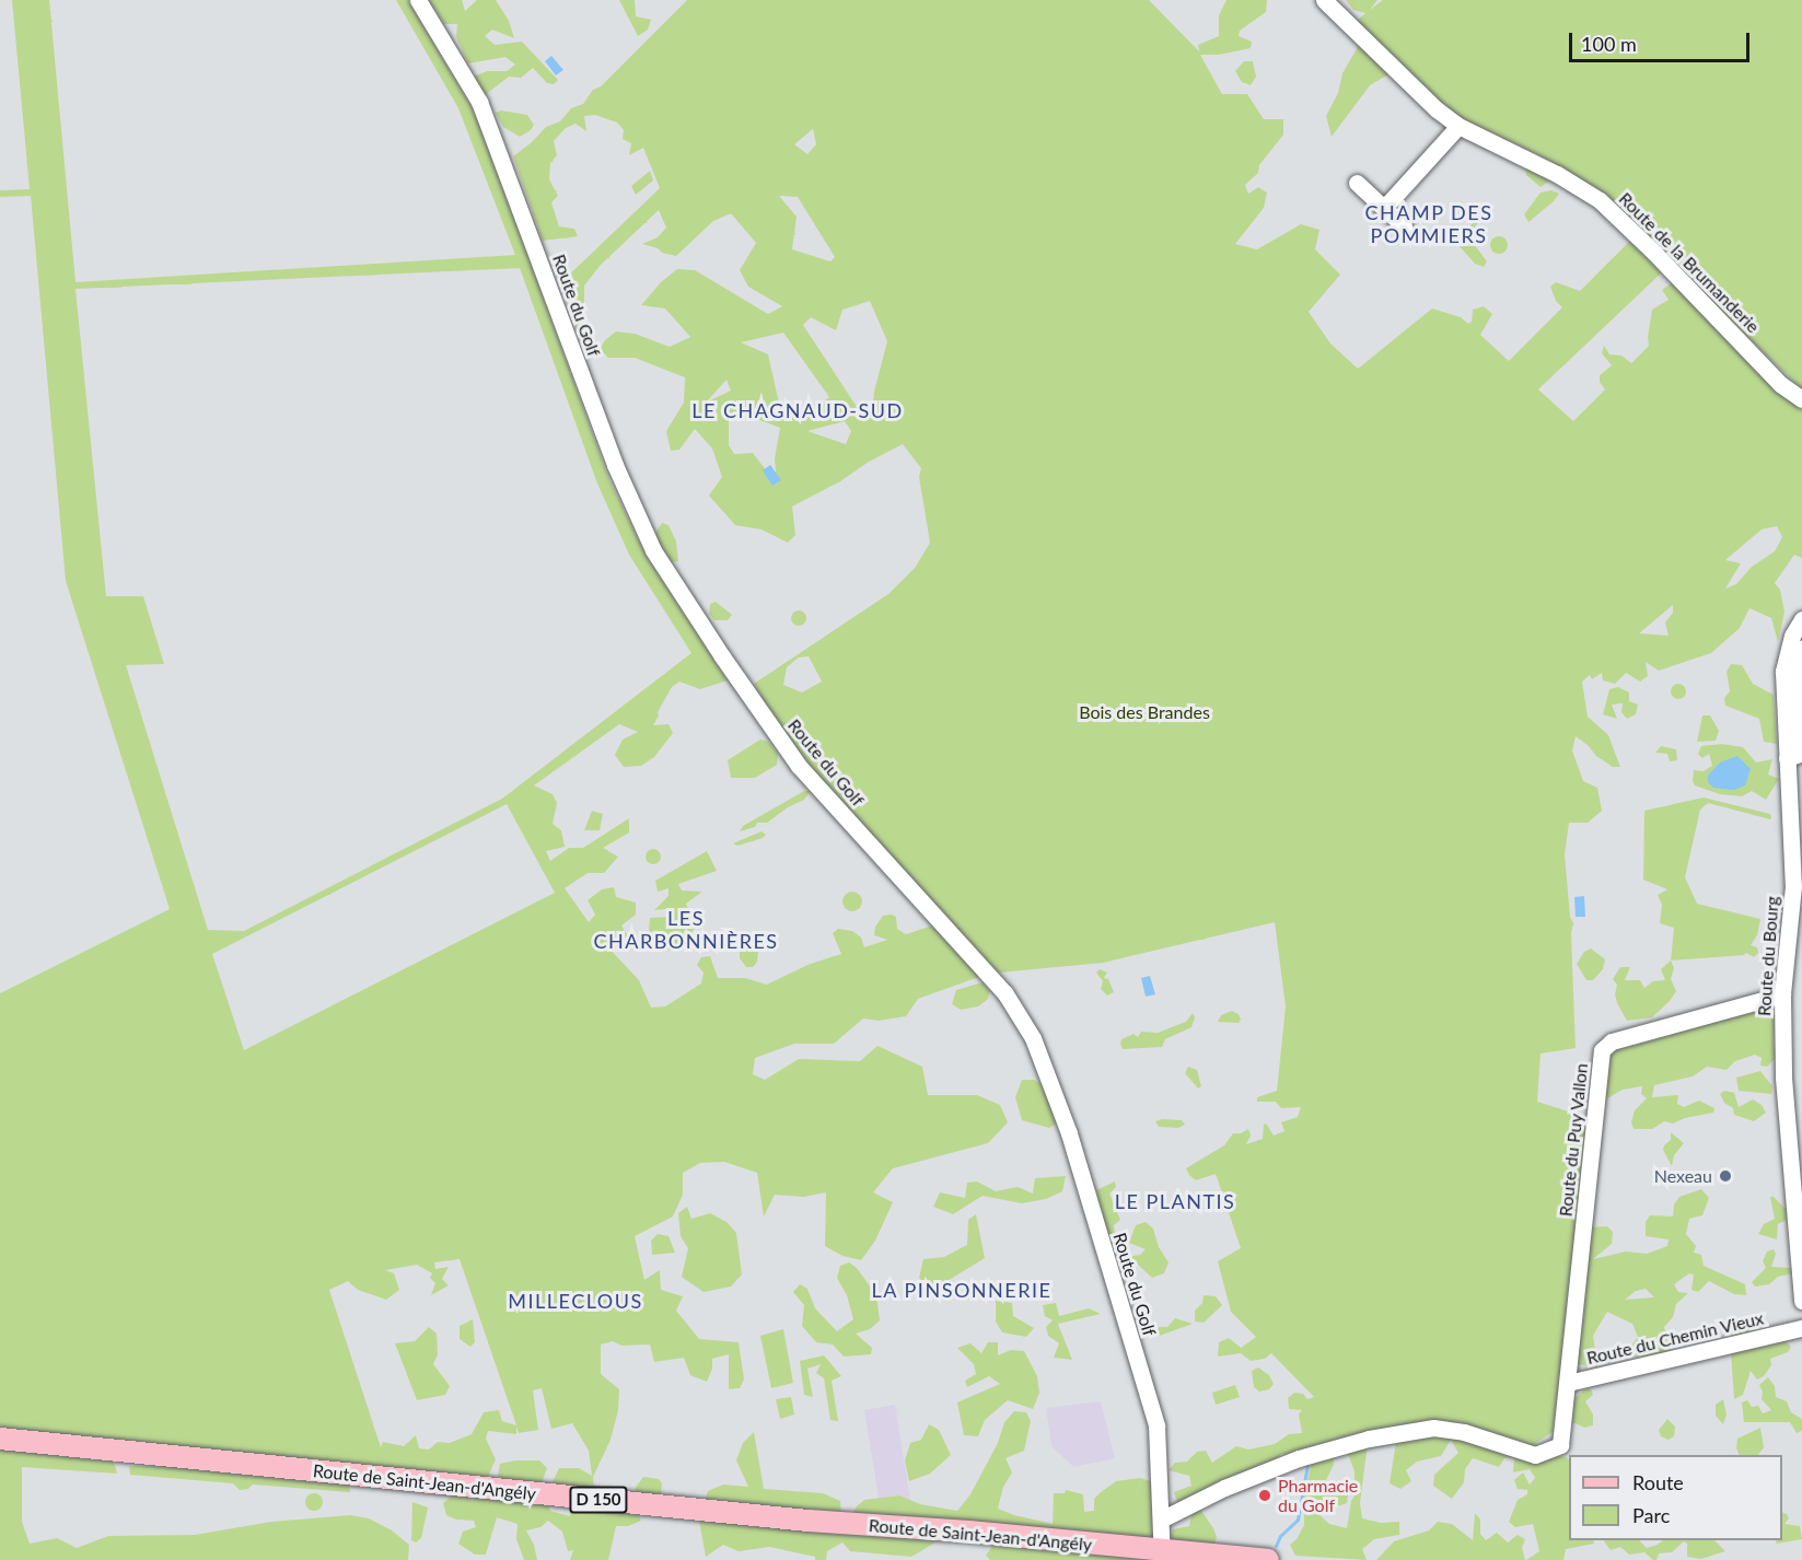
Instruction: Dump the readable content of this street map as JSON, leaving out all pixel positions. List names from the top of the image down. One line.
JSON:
{"streets":{"main road":["Route de Saint-Jean-d'Angély","D 150"],"street":["Route de la Brumanderie","Route du Golf","Route du Bourg","Route du Puy Vallon","Route du Chemin Vieux"]},"crossings":[["Route du Golf","Route du Chemin Vieux"],["Route du Golf","Route de Saint-Jean-d'Angély"],["Route du Bourg","Route du Puy Vallon"],["Route du Puy Vallon","Route du Chemin Vieux"]],"districts":["CHAMP DES POMMIERS","LE CHAGNAUD-SUD","LES CHARBONNIÈRES","LE PLANTIS","LA PINSONNERIE","MILLECLOUS"],"parks":["Bois des Brandes"],"places":["Nexeau","Pharmacie du Golf"],"legend":["Route","Parc"],"scale_bar":"100 m"}
